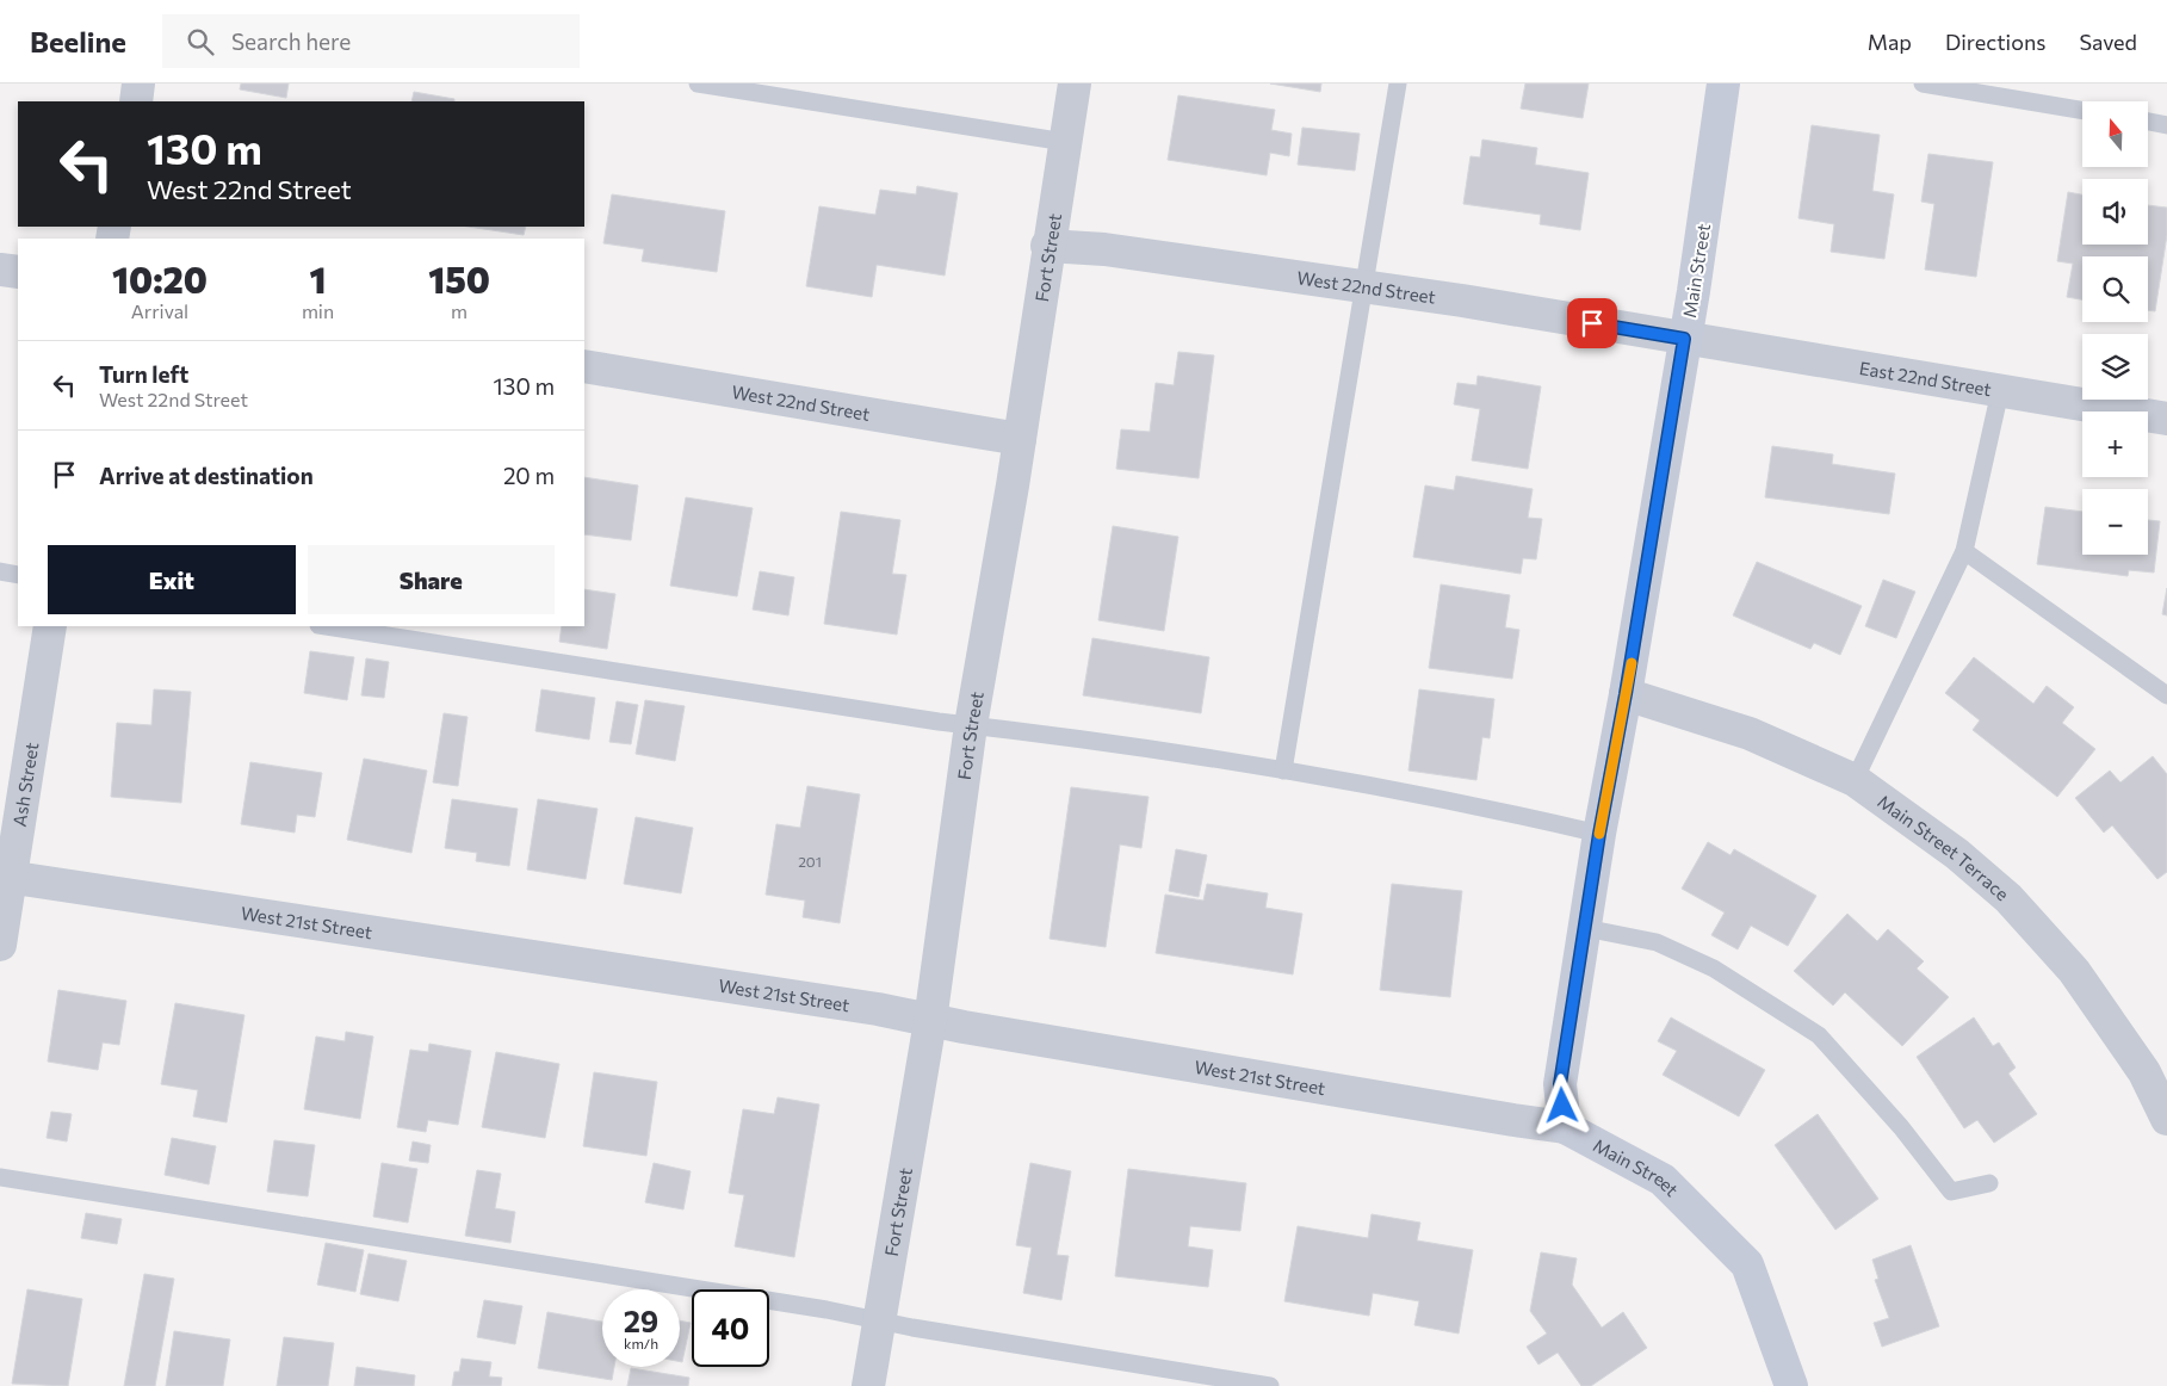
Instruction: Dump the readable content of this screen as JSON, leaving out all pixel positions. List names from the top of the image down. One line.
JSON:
{"streets":{"street":["Fort Street","Main Street","West 22nd Street","East 22nd Street","Ash Street","Main Street Terrace","West 21st Street"]},"crossings":[["Fort Street","West 22nd Street"],["Fort Street","West 21st Street"],["Main Street","West 22nd Street"],["Main Street","East 22nd Street"],["Main Street","Main Street Terrace"],["Main Street","West 21st Street"],["West 22nd Street","East 22nd Street"],["Ash Street","West 21st Street"]],"house_numbers":["201"],"north":"top","page":{"header":"Beeline","search":"Search here","nav":["Map","Directions","Saved"],"map_buttons":["+","−"],"turn":["130 m","West 22nd Street"],"eta":["10:20","Arrival","1","min","150","m"],"list":[{"name":"Turn left","note":"West 22nd Street","value":"130 m"},{"name":"Arrive at destination","value":"20 m"}],"buttons":["Exit","Share"],"speed":"29 km/h","limit":"40"}}
